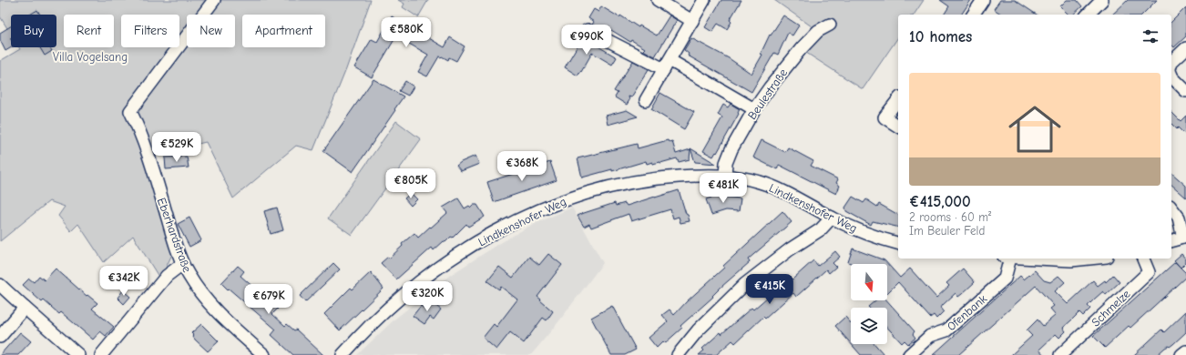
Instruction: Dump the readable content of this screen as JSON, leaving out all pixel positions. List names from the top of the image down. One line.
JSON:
{"streets":{"street":["Beulestraße","Lindkenshofer Weg","Eberhardstraße","Schmelze","Ofenbank"]},"crossings":[["Beulestraße","Lindkenshofer Weg"]],"parks":["Villa Vogelsang"],"north":"bottom","page":{"chip":["Buy","Rent","Filters","New","Apartment"],"heading":"10 homes","price":["€580K","€990K","€529K","€368K","€805K","€481K","€342K","€415K","€320K","€679K"],"list":[{"name":"€415,000","note":"2 rooms · 60 m² · Im Beuler Feld"}]}}
